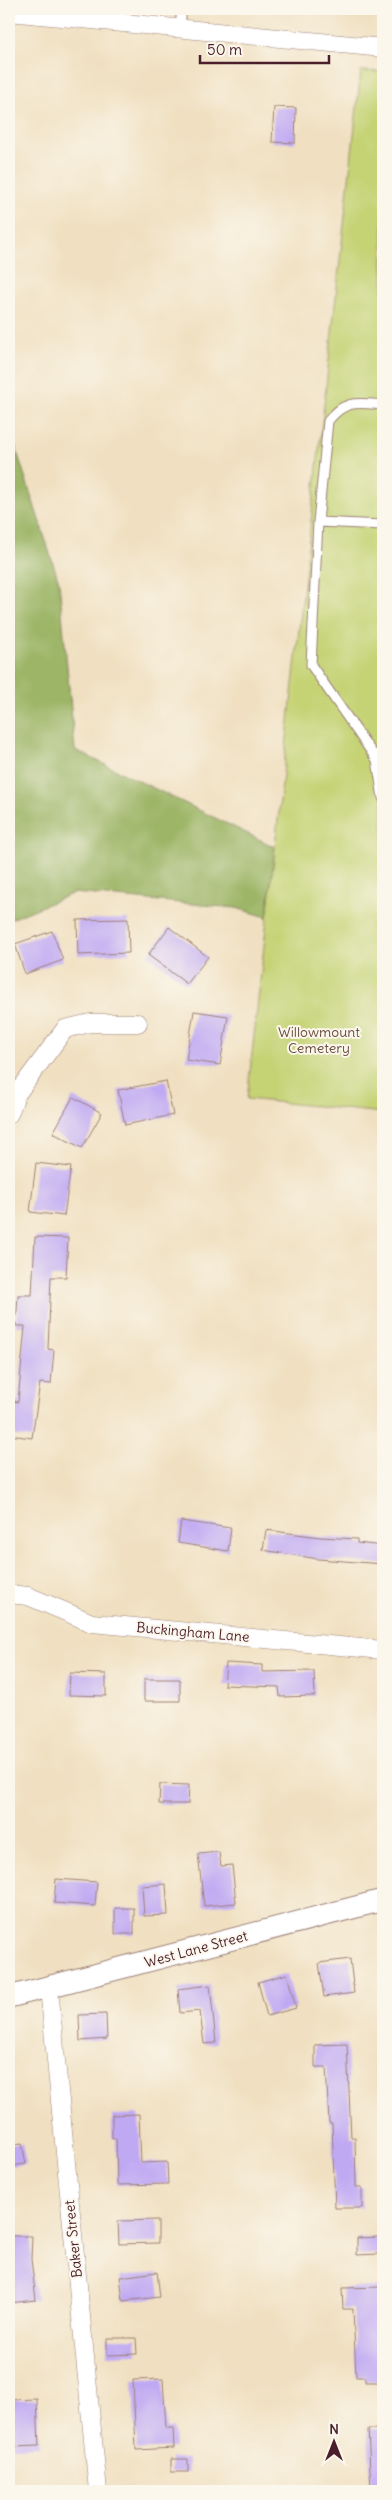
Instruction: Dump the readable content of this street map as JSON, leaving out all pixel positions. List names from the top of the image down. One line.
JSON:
{"streets":{"street":["Buckingham Lane","West Lane Street","Baker Street"]},"crossings":[["West Lane Street","Baker Street"]],"parks":["Willowmount Cemetery"],"scale_bar":"50 m","north":"top"}
